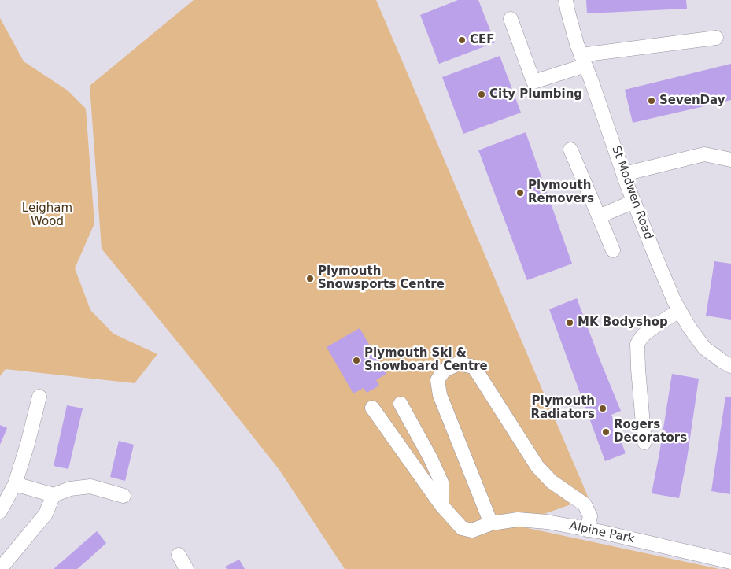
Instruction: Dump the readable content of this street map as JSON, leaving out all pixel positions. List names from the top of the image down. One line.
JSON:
{"streets":{"street":["St Modwen Road","Alpine Park"]},"parks":["Leigham Wood"],"places":["CEF","City Plumbing","SevenDay","Plymouth Removers","Plymouth Snowsports Centre","MK Bodyshop","Plymouth Ski & Snowboard Centre","Plymouth Radiators","Rogers Decorators"]}
